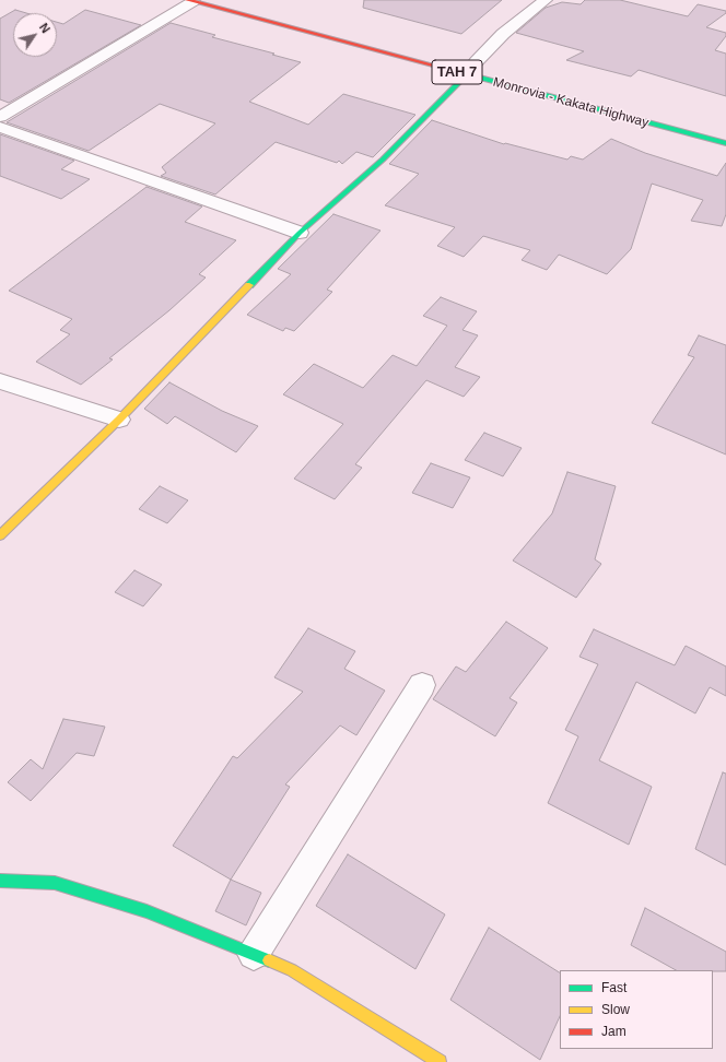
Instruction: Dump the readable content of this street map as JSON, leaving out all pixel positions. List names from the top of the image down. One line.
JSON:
{"streets":{"main road":["TAH 7","Monrovia - Kakata Highway"]},"legend":["Fast","Slow","Jam"],"north":"top right"}
